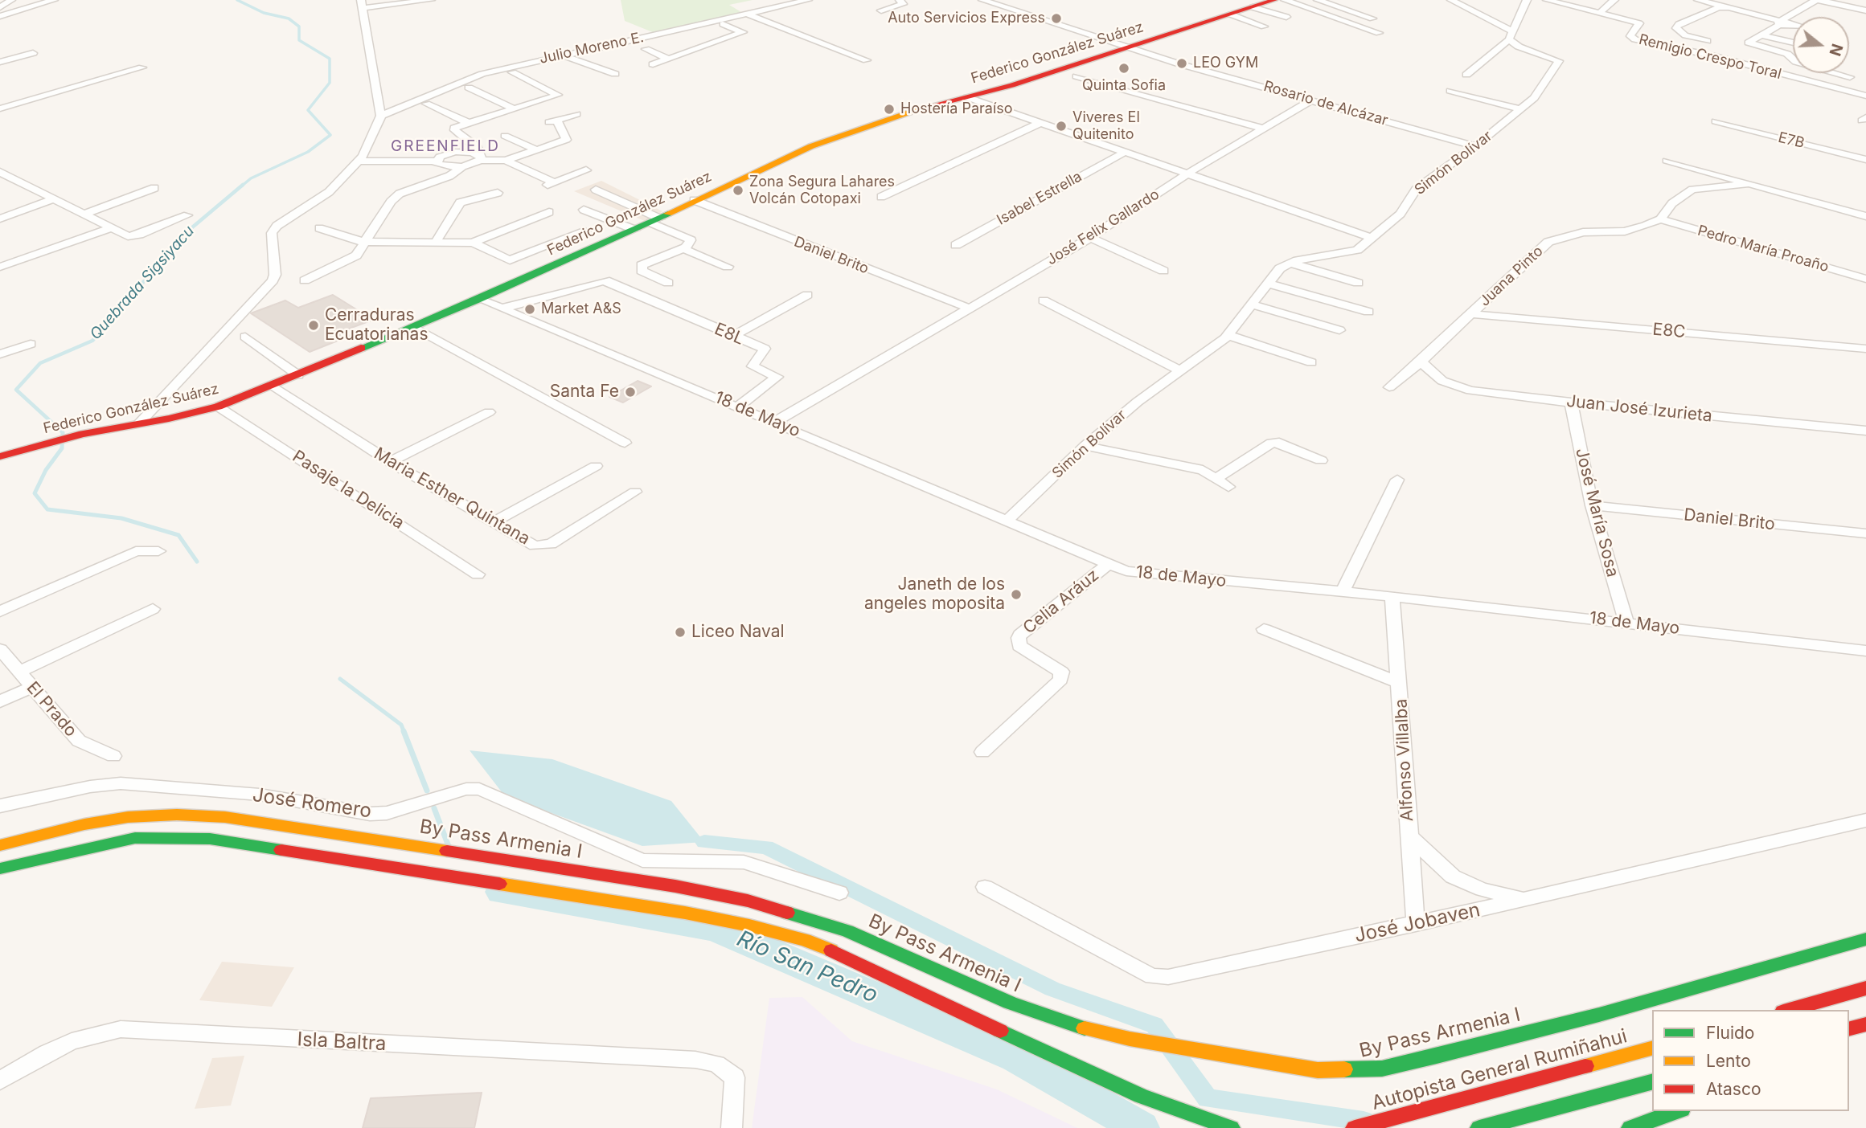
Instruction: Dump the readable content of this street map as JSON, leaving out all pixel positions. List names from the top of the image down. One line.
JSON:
{"streets":{"main road":["Federico González Suárez","By Pass Armenia I","Autopista General Rumiñahui"],"street":["Julio Moreno E.","Remigio Crespo Toral","Rosario de Alcázar","E7B","Simón Bolívar","Isabel Estrella","José Felix Gallardo","Pedro María Proaño","Daniel Brito","Juana Pinto","E8C","E8L","Juan José Izurieta","18 de Mayo","Pasaje la Delicia","Maria Esther Quintana","José María Sosa","Celia Aráuz","El Prado","Alfonso Villalba","José Romero","José Jobaven","Isla Baltra"]},"crossings":[["Federico González Suárez","Rosario de Alcázar"],["Federico González Suárez","Daniel Brito"],["Federico González Suárez","18 de Mayo"],["Federico González Suárez","Pasaje la Delicia"],["Federico González Suárez","Maria Esther Quintana"],["Rosario de Alcázar","Simón Bolívar"],["Rosario de Alcázar","José Felix Gallardo"],["Simón Bolívar","18 de Mayo"],["José Felix Gallardo","Daniel Brito"],["José Felix Gallardo","18 de Mayo"],["Pedro María Proaño","Juana Pinto"],["Daniel Brito","José María Sosa"],["Juana Pinto","E8C"],["Juana Pinto","Juan José Izurieta"],["E8L","18 de Mayo"],["Juan José Izurieta","José María Sosa"],["18 de Mayo","José María Sosa"],["18 de Mayo","Celia Aráuz"],["18 de Mayo","Alfonso Villalba"],["Alfonso Villalba","José Jobaven"]],"districts":["GREENFIELD"],"water":["Quebrada Sigsiyacu","Río San Pedro"],"places":["Auto Servicios Express","LEO GYM","Quinta Sofia","Hostería Paraíso","Viveres El Quitenito","Zona Segura Lahares Volcán Cotopaxi","Market A&S","Cerraduras Ecuatorianas","Santa Fe","Janeth de los angeles moposita","Liceo Naval"],"legend":["Fluido","Lento","Atasco"],"north":"right"}
